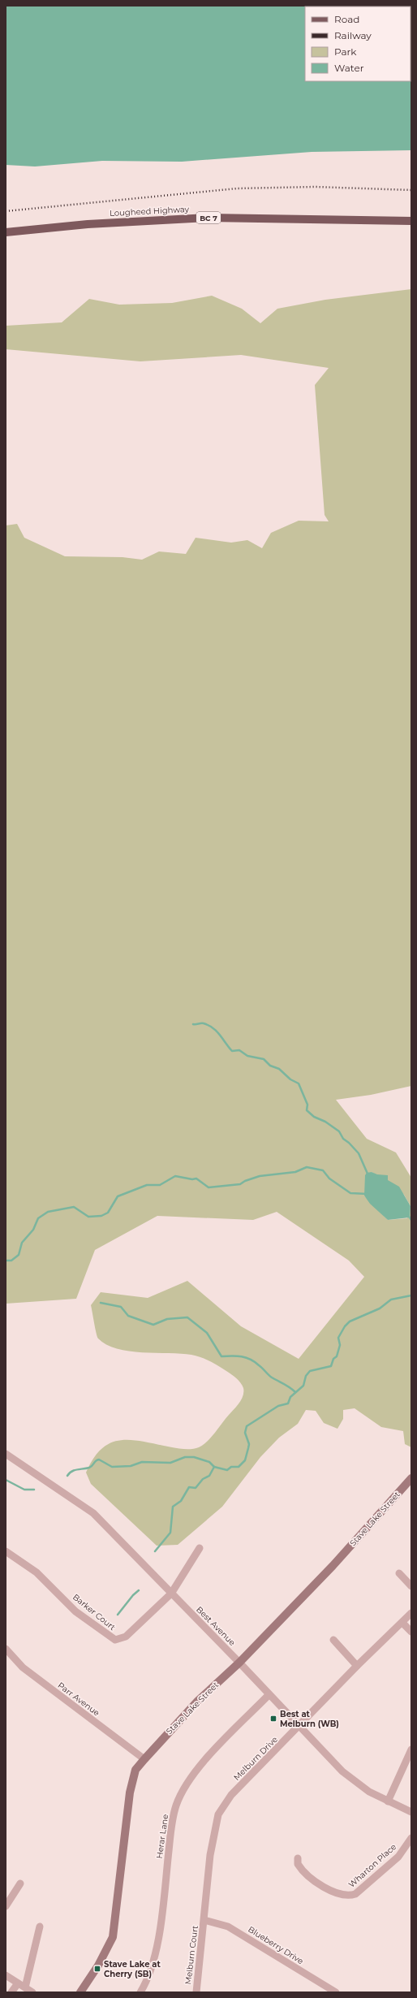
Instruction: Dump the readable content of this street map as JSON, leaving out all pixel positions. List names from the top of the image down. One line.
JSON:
{"streets":{"main road":["Lougheed Highway","BC 7","Stave Lake Street"],"street":["Barker Court","Best Avenue","Parr Avenue","Melburn Drive","Herar Lane","Wharton Place","Blueberry Drive","Melburn Court"]},"crossings":[["Stave Lake Street","Best Avenue"],["Stave Lake Street","Parr Avenue"],["Barker Court","Best Avenue"],["Best Avenue","Melburn Drive"],["Best Avenue","Herar Lane"],["Melburn Drive","Blueberry Drive"],["Melburn Drive","Melburn Court"],["Blueberry Drive","Melburn Court"]],"places":{"transit":["Best at Melburn (WB)","Stave Lake at Cherry (SB)"]},"legend":["Road","Railway","Park","Water"]}
